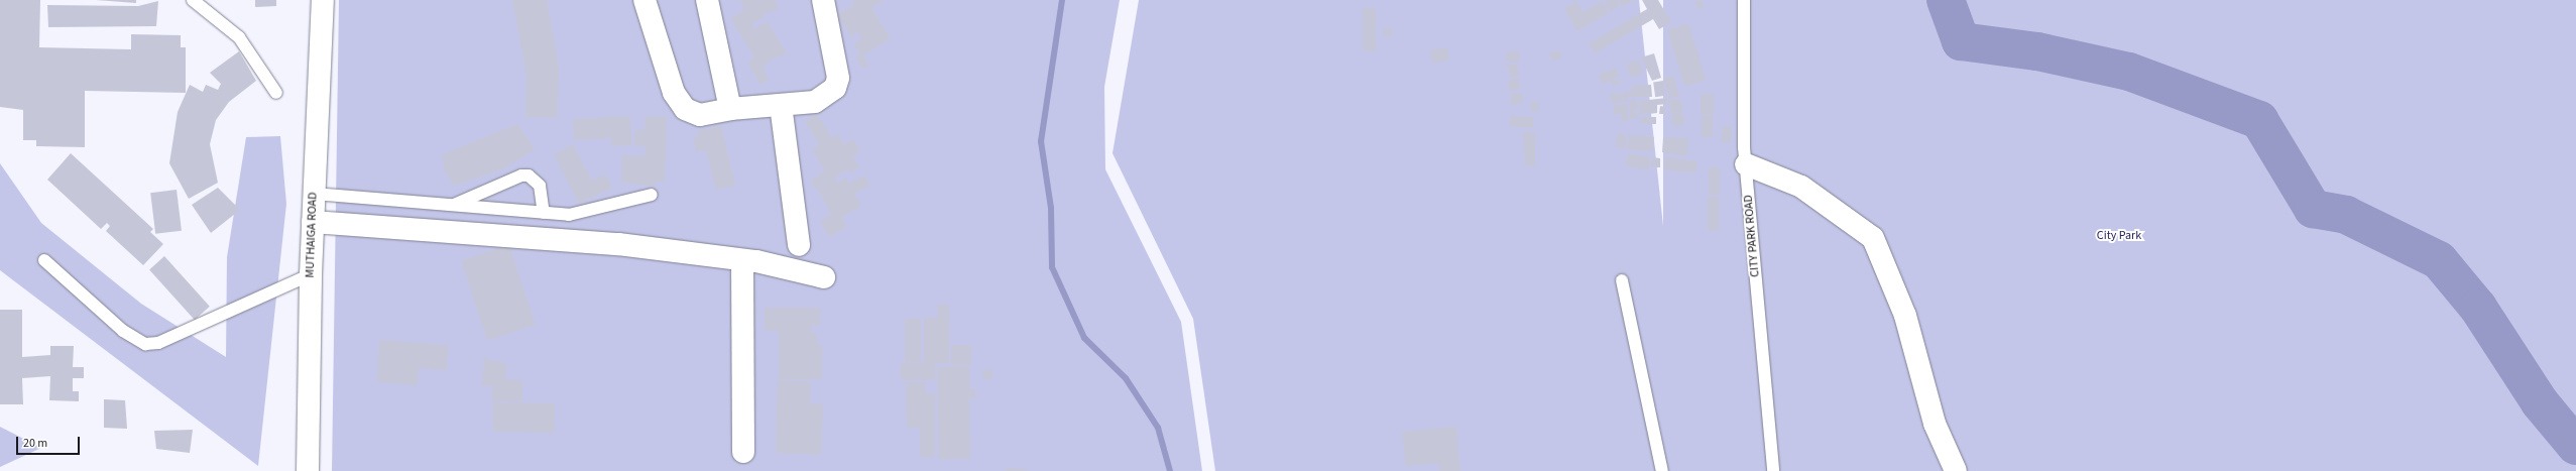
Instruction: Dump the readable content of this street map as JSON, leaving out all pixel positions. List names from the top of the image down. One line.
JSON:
{"streets":{"street":["MUTHAIGA ROAD"],"lane":["CITY PARK ROAD"]},"parks":["City Park"],"scale_bar":"20 m"}
